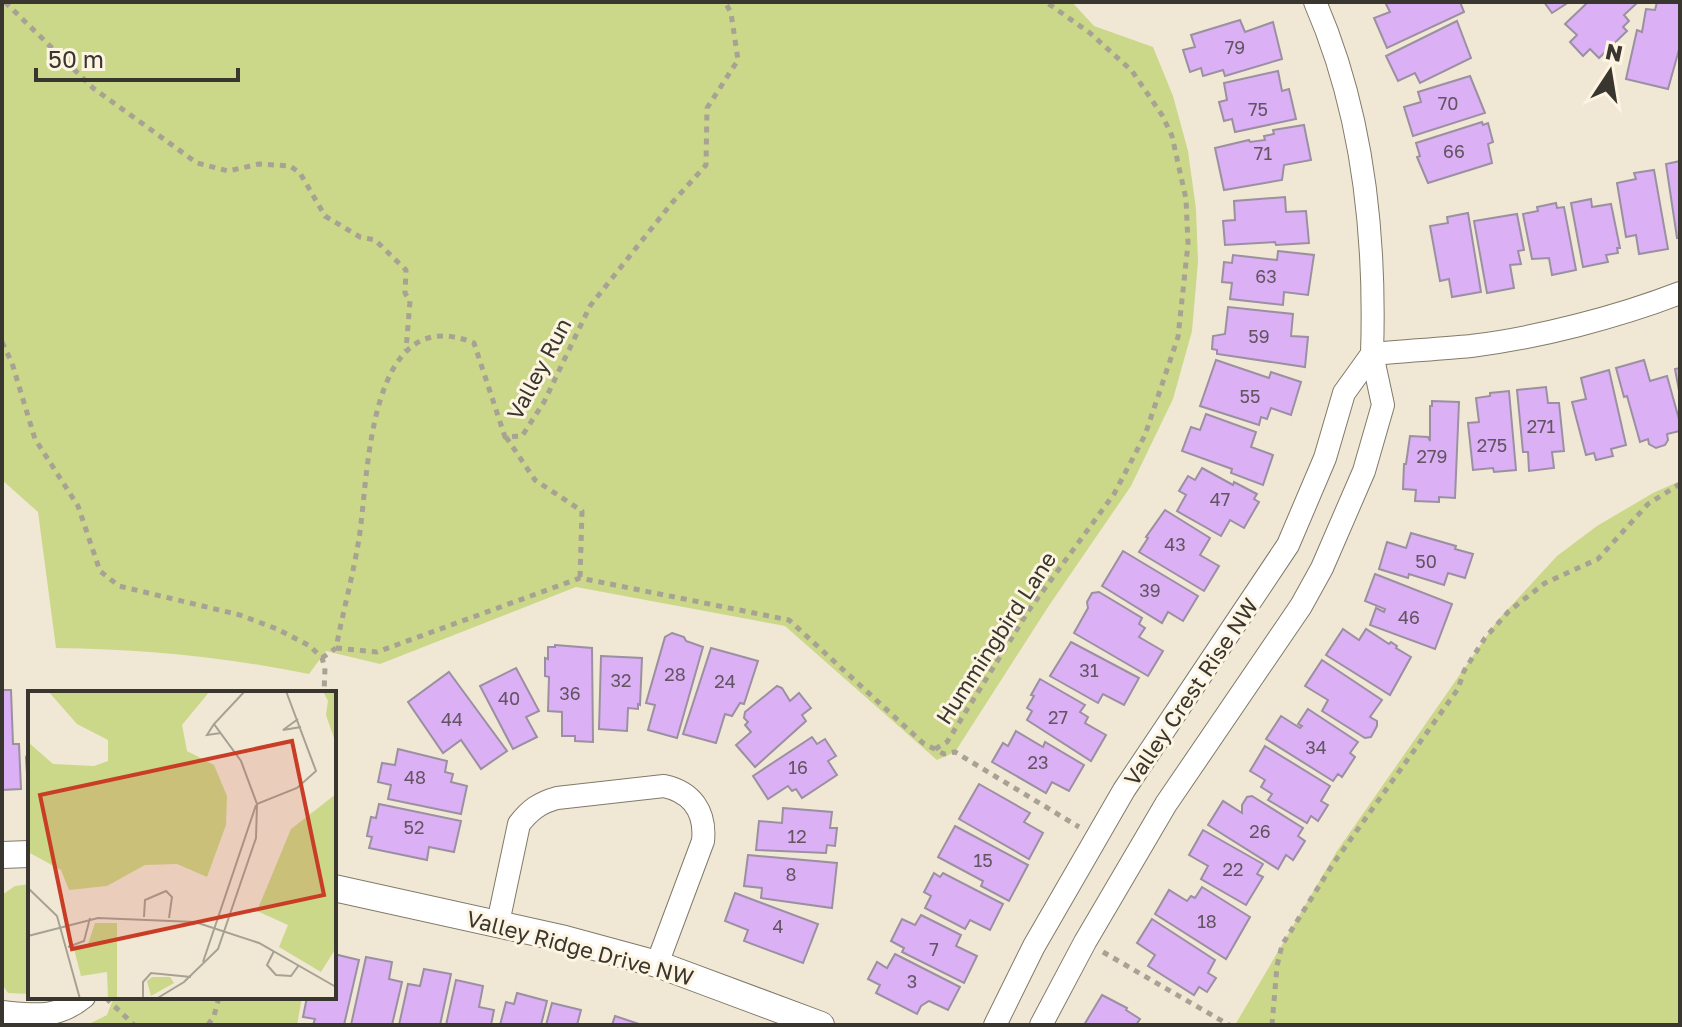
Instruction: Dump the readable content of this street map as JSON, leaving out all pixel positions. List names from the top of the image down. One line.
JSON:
{"streets":{"street":["Valley Crest Rise NW","Valley Ridge Drive NW"],"path":["Valley Run","Hummingbird Lane"]},"house_numbers":["79","70","75","66","71","63","59","55","271","275","279","47","43","50","39","46","31","28","32","24","36","40","27","44","34","23","16","48","52","26","12","15","22","8","18","4","7","3"],"scale_bar":"50 m","north":"top"}
